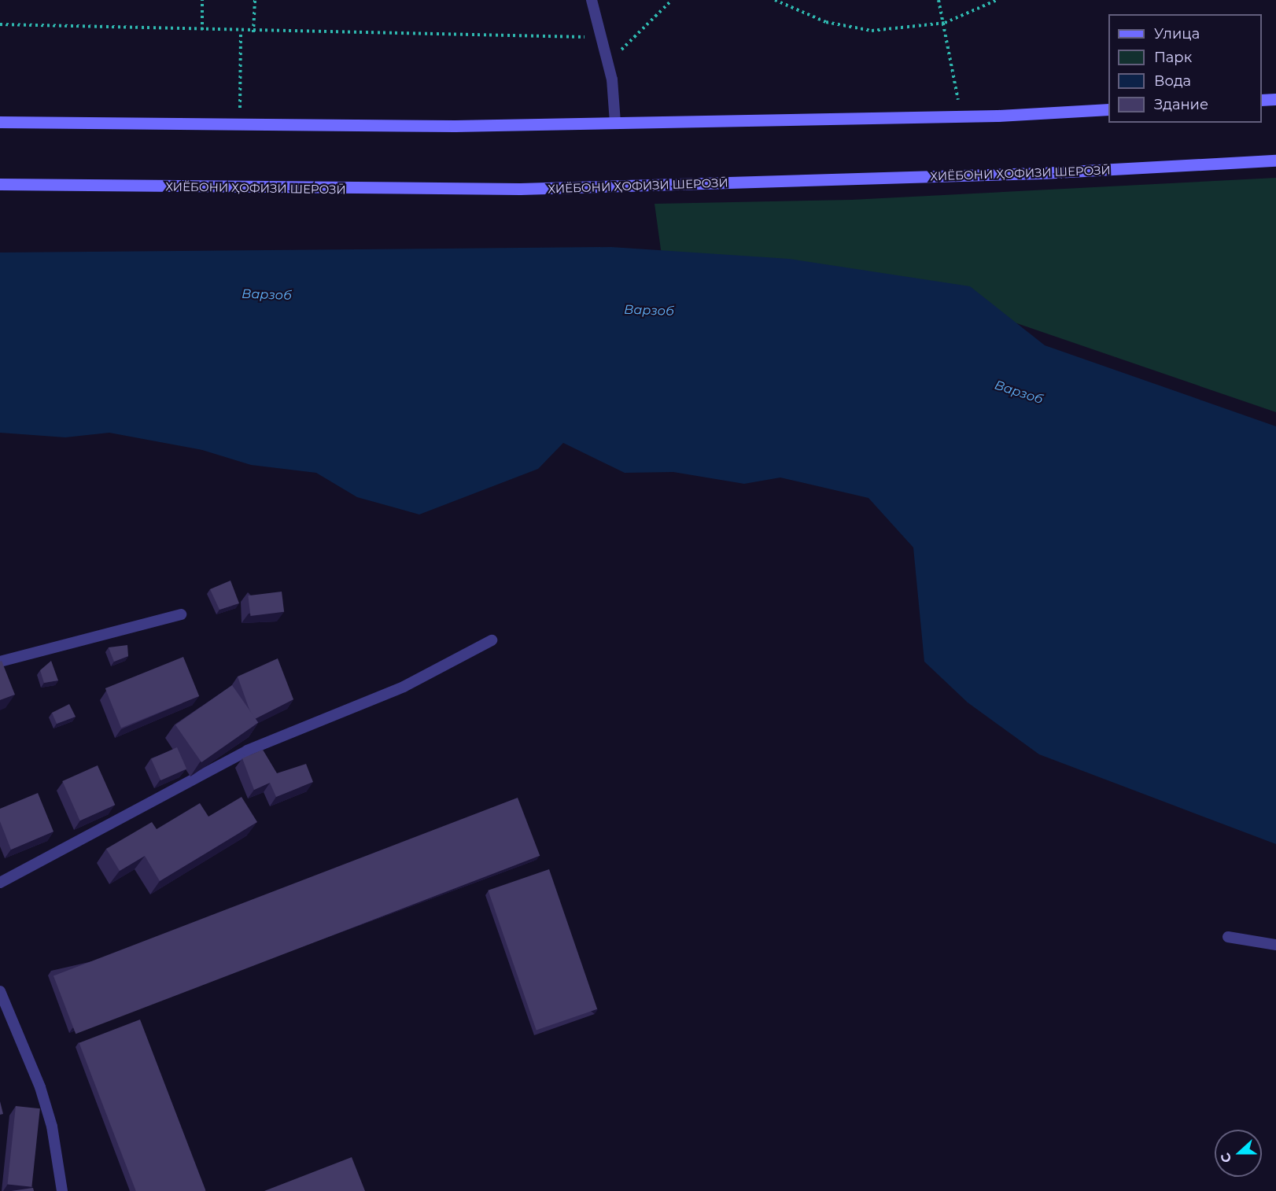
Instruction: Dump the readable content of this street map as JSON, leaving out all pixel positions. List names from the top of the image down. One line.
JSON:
{"streets":{"main road":["ХИЁБОНИ ҲОФИЗИ ШЕРОЗӢ"]},"water":["Варзоб"],"legend":["Улица","Парк","Вода","Здание"],"north":"left"}
